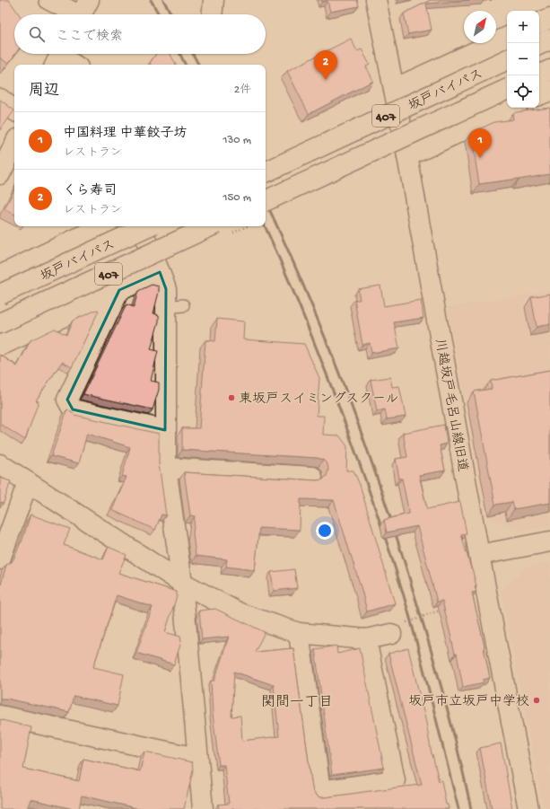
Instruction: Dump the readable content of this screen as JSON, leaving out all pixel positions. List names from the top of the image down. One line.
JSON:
{"streets":{"main road":["坂戸バイパス","407","川越坂戸毛呂山線旧道"]},"districts":["関間一丁目"],"places":["東坂戸スイミングスクール","坂戸市立坂戸中学校"],"north":"top right","page":{"map_buttons":["+","−"],"search":"ここで検索","pins":["2","1"],"heading":["周辺","2件"],"list":[{"mark":"1","name":"中国料理 中華餃子坊","note":"レストラン","value":"130 m"},{"mark":"2","name":"くら寿司","note":"レストラン","value":"150 m"}]}}
